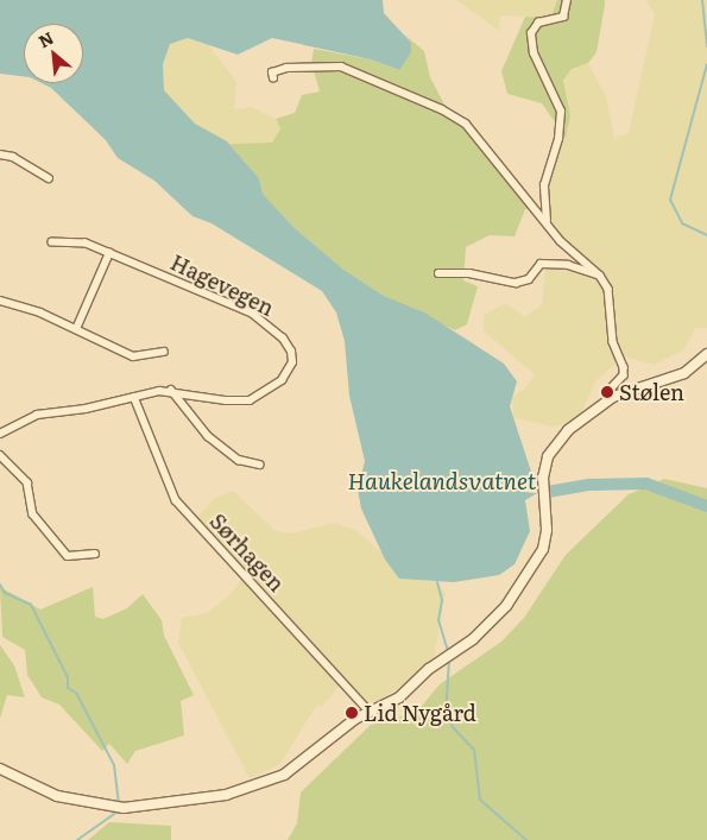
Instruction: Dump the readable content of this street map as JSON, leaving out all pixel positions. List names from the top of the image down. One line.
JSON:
{"streets":{"street":["Hagevegen","Sørhagen"]},"crossings":[["Hagevegen","Sørhagen"]],"water":["Haukelandsvatnet"],"places":["Stølen","Lid Nygård"],"north":"top left"}
